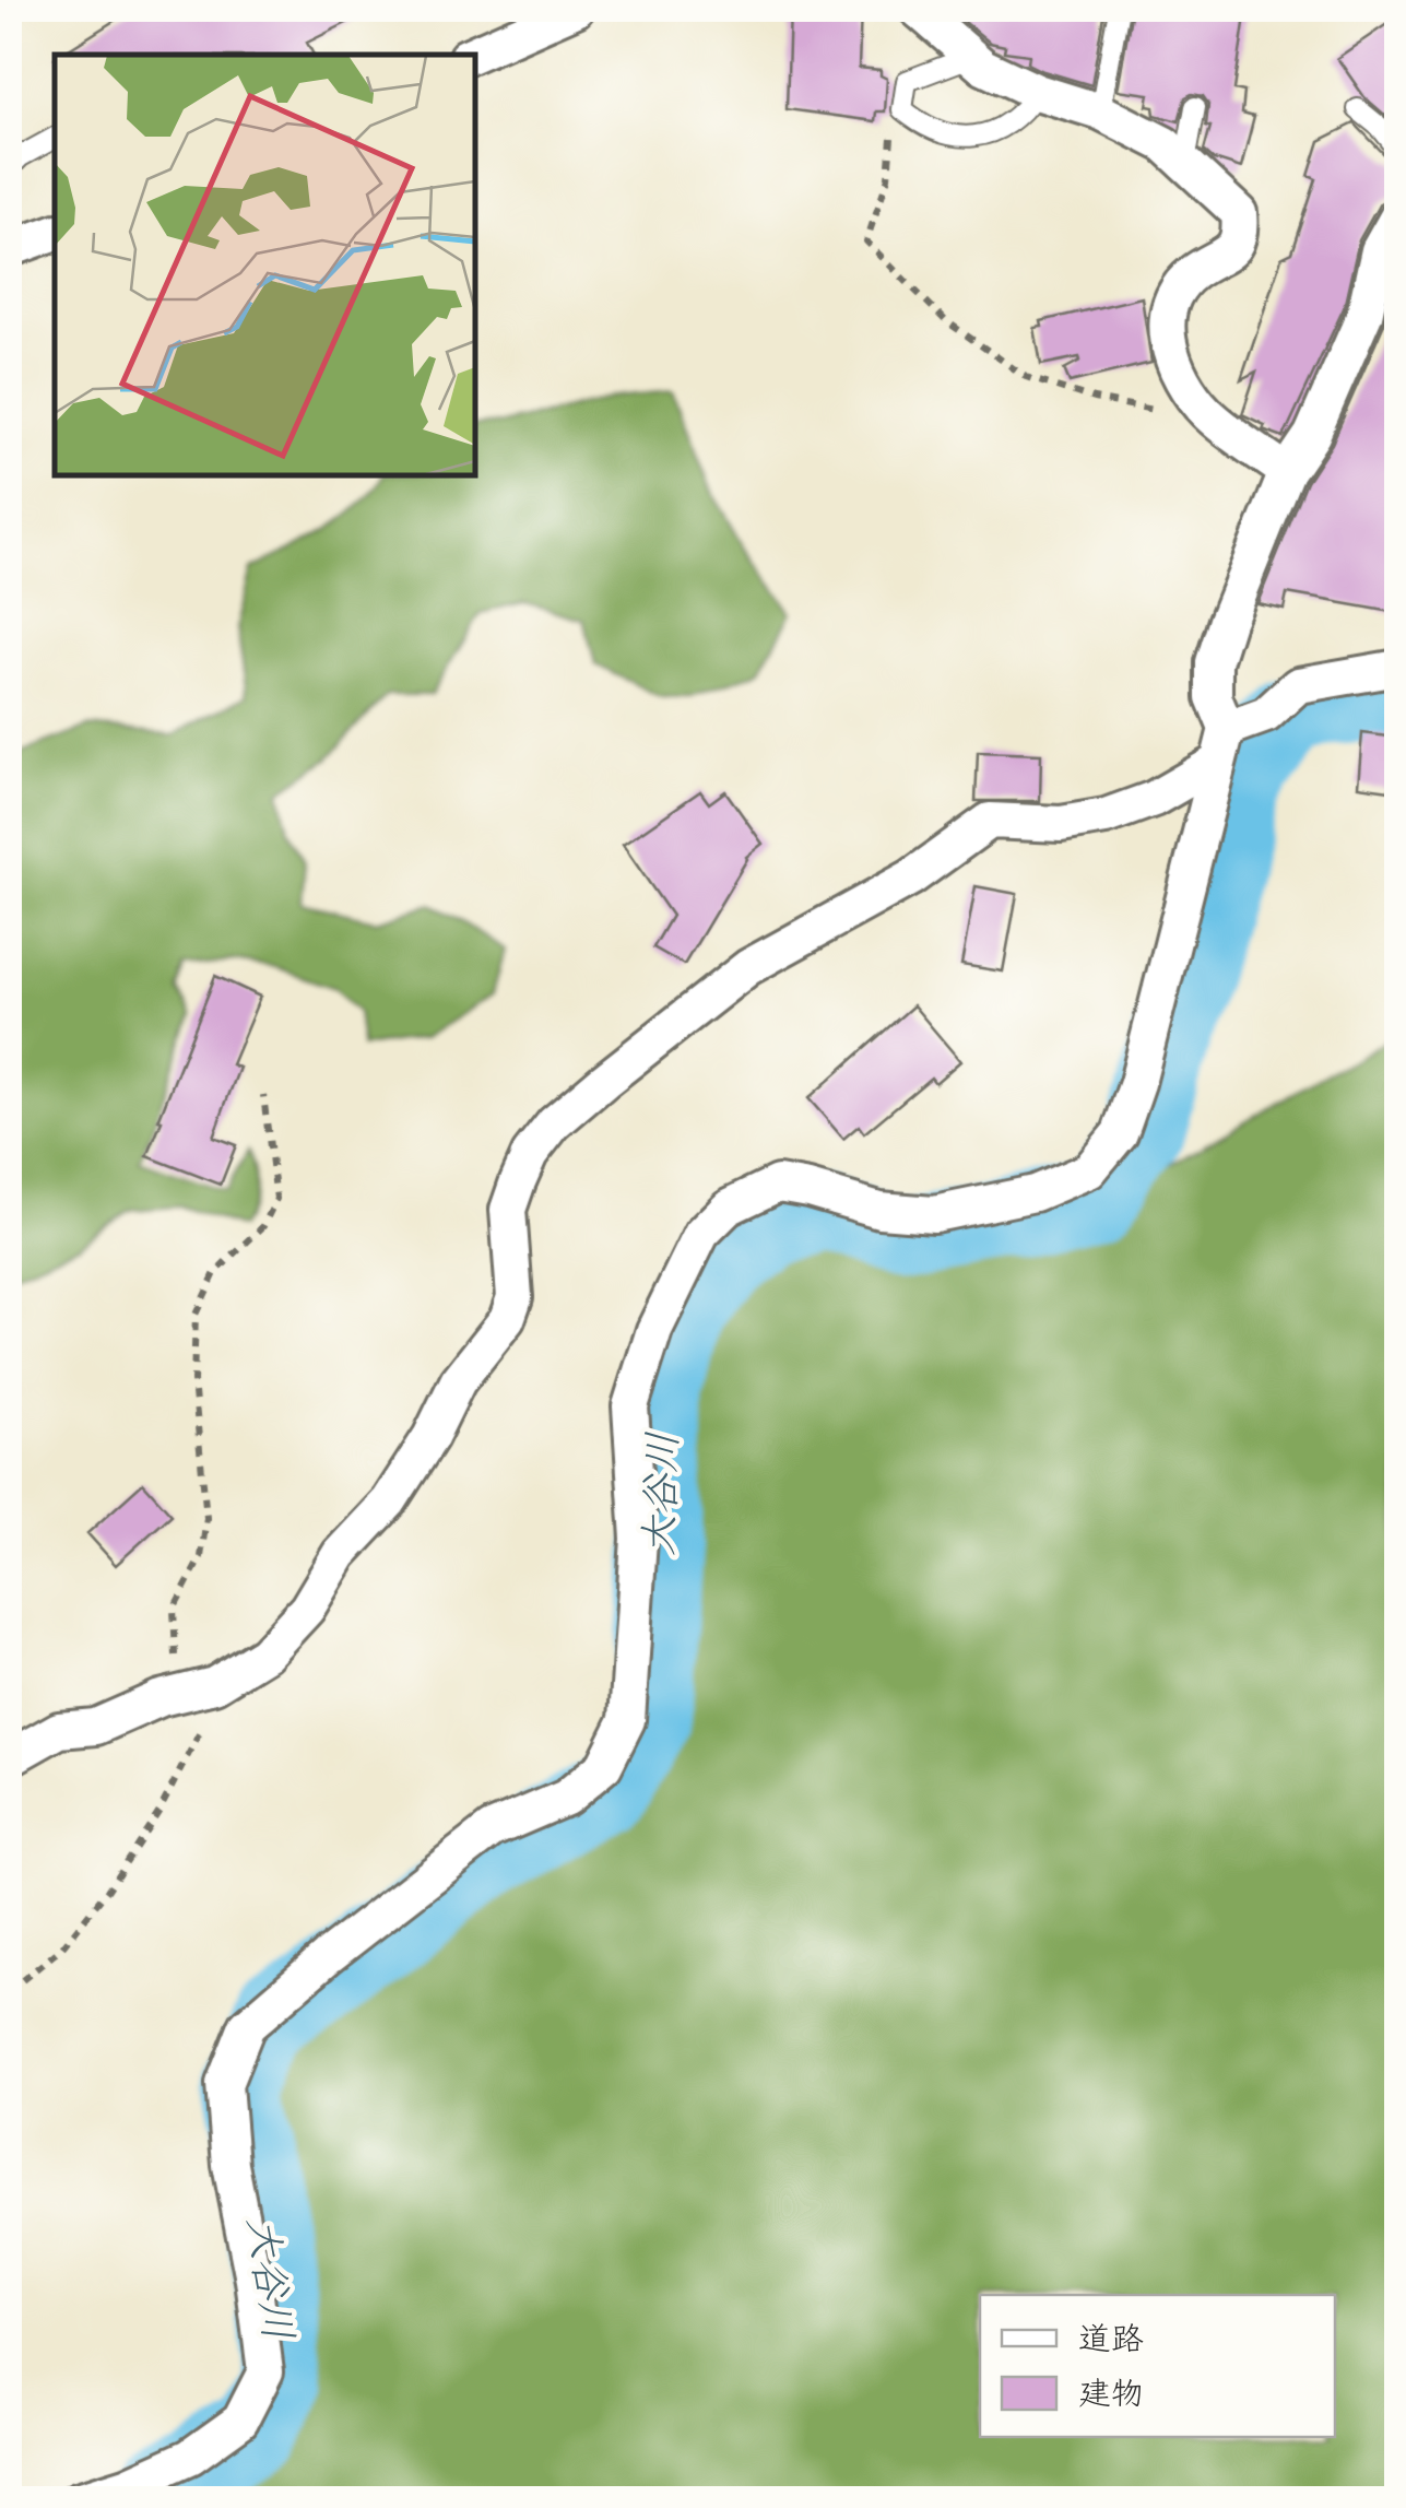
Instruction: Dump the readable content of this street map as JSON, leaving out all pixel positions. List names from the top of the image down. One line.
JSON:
{"water":["大谷川"],"legend":["道路","建物"]}
